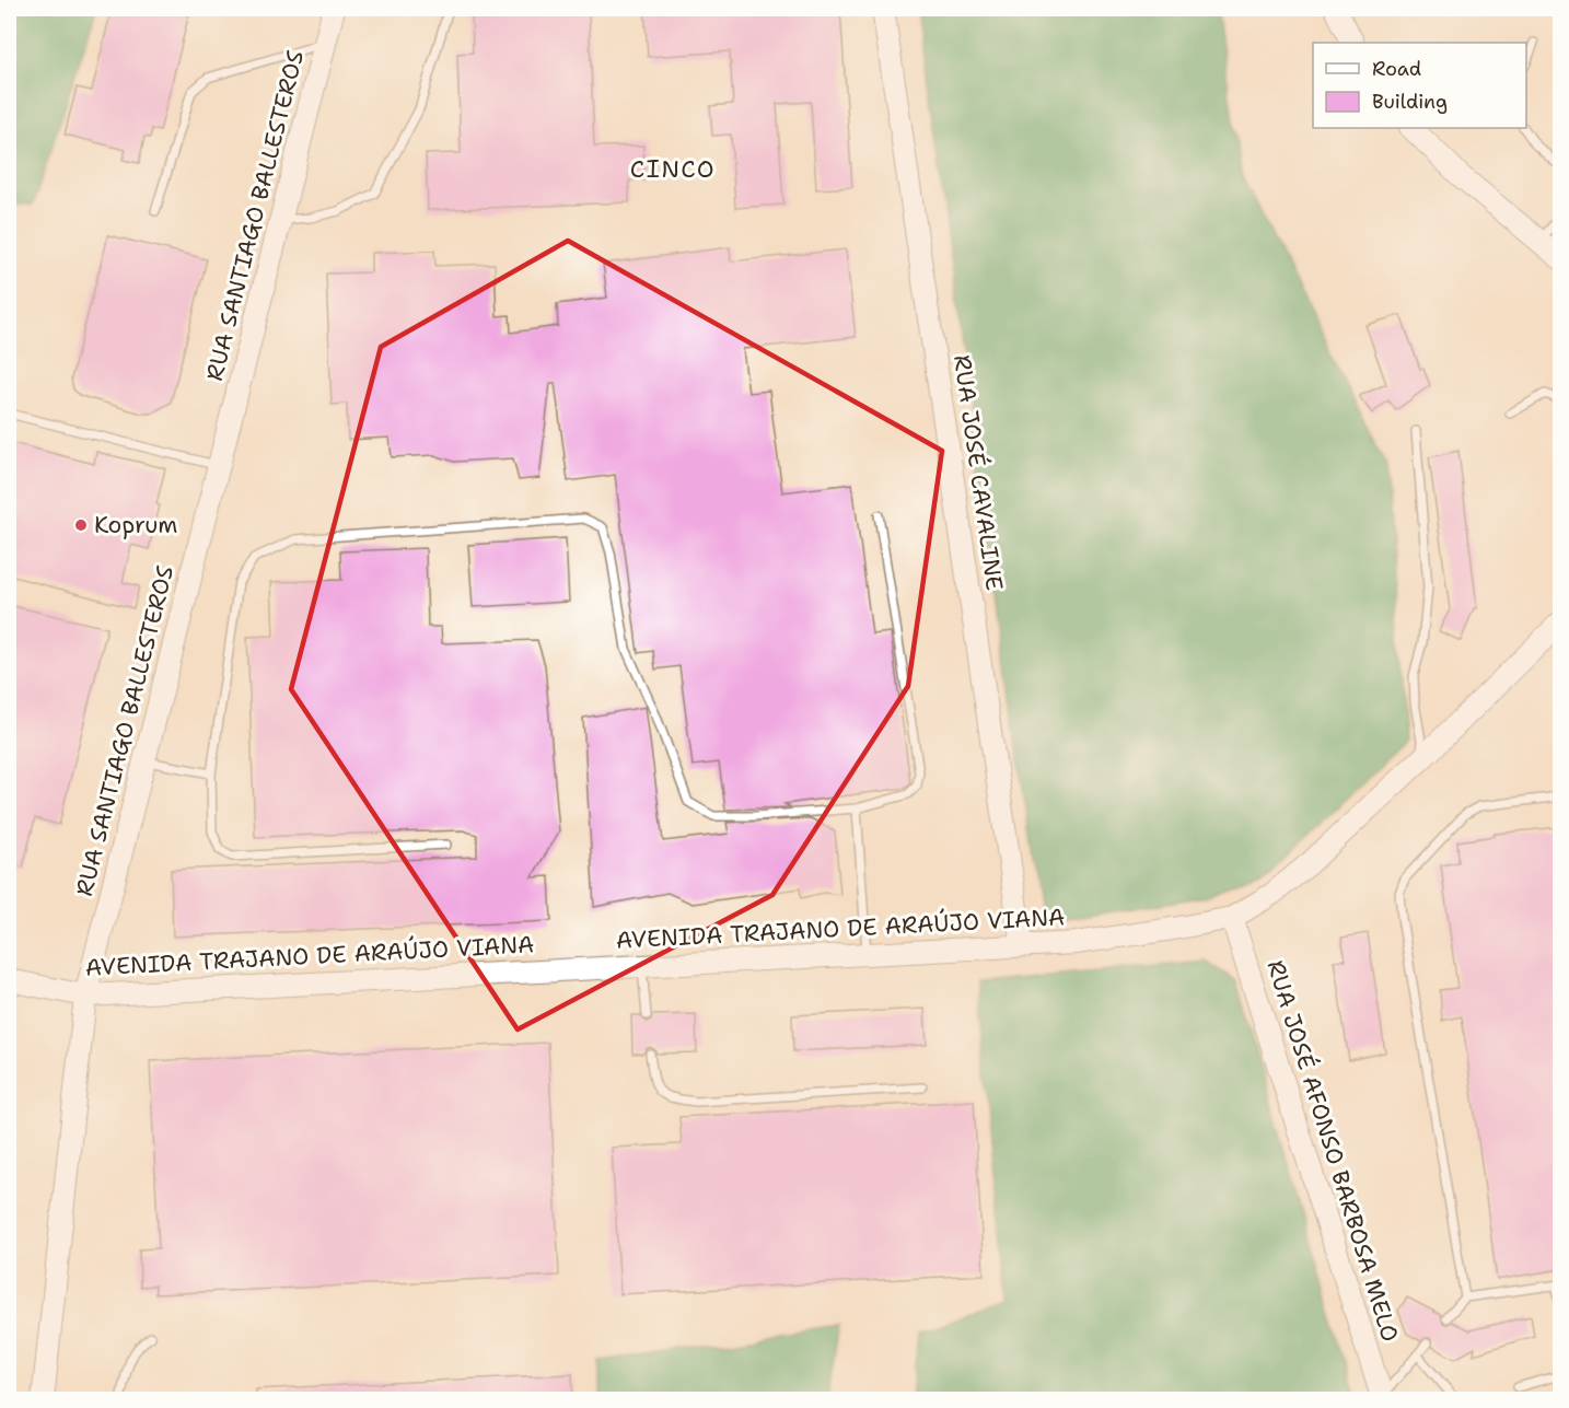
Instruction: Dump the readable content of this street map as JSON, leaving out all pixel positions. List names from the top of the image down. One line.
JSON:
{"streets":{"street":["RUA SANTIAGO BALLESTEROS","RUA JOSÉ CAVALINE","AVENIDA TRAJANO DE ARAÚJO VIANA","RUA JOSÉ AFONSO BARBOSA MELO"]},"crossings":[["RUA SANTIAGO BALLESTEROS","AVENIDA TRAJANO DE ARAÚJO VIANA"],["RUA JOSÉ CAVALINE","AVENIDA TRAJANO DE ARAÚJO VIANA"],["AVENIDA TRAJANO DE ARAÚJO VIANA","RUA JOSÉ AFONSO BARBOSA MELO"]],"districts":["CINCO"],"places":["Koprum"],"legend":["Road","Building"]}
